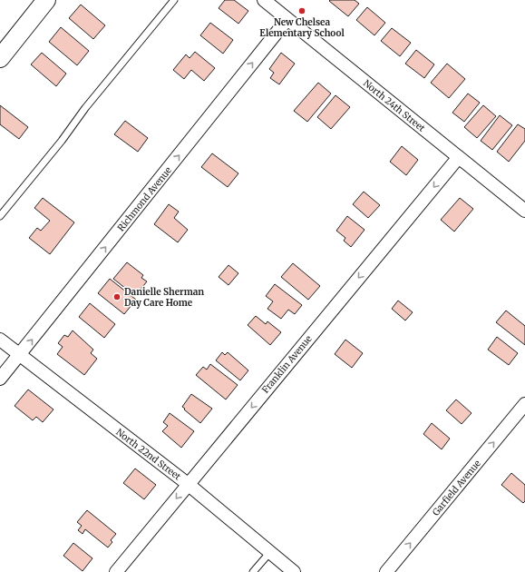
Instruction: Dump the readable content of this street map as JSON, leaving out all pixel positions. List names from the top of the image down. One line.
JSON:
{"streets":{"street":["North 24th Street","Richmond Avenue","Franklin Avenue","North 22nd Street","Garfield Avenue"]},"crossings":[["North 24th Street","Richmond Avenue"],["North 24th Street","Franklin Avenue"],["Richmond Avenue","North 22nd Street"],["Franklin Avenue","North 22nd Street"]],"one_way":["Richmond Avenue","Franklin Avenue","Garfield Avenue"],"places":["New Chelsea Elementary School","Danielle Sherman Day Care Home"]}
